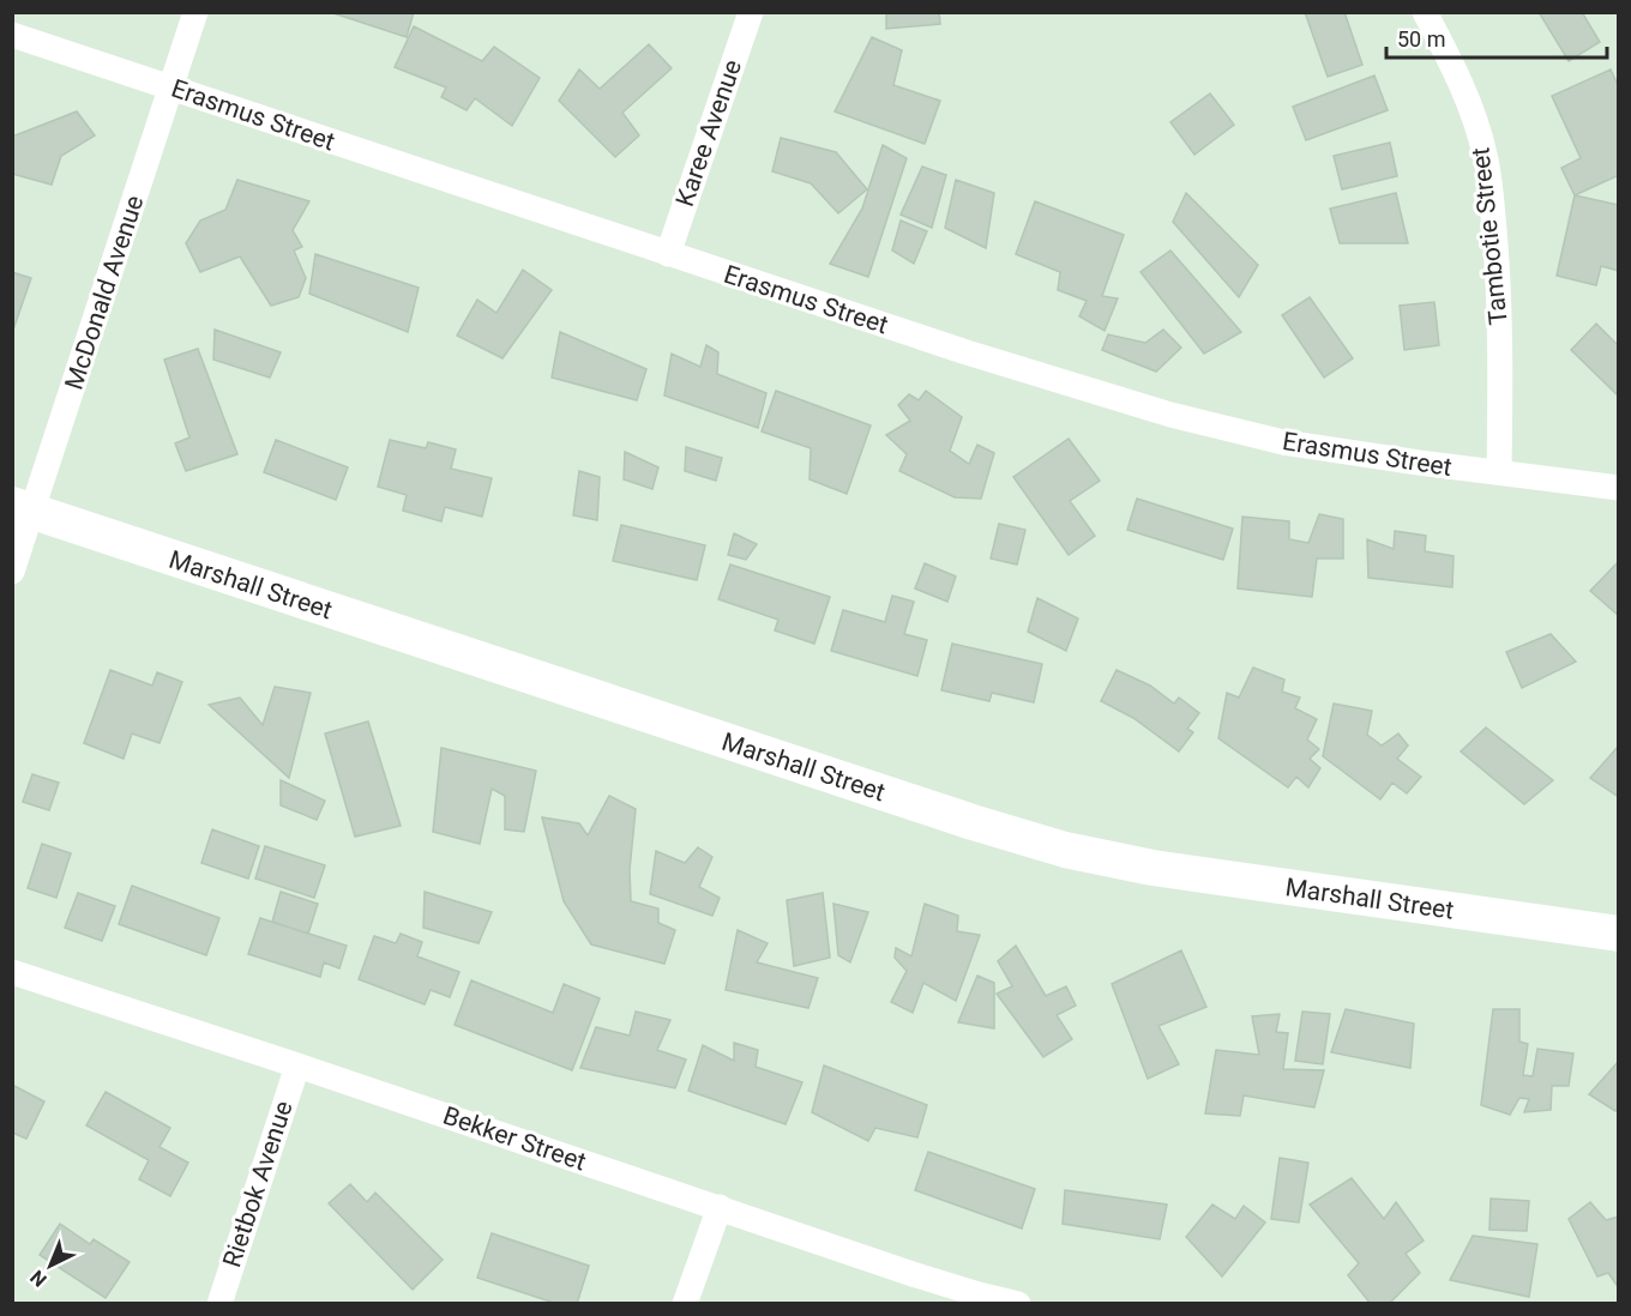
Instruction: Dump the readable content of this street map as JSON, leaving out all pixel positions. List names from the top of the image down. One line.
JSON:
{"streets":{"street":["Erasmus Street","Karee Avenue","Tambotie Street","McDonald Avenue","Marshall Street","Bekker Street","Rietbok Avenue"]},"crossings":[["Erasmus Street","Karee Avenue"],["Erasmus Street","Tambotie Street"],["Erasmus Street","McDonald Avenue"],["McDonald Avenue","Marshall Street"],["Bekker Street","Rietbok Avenue"]],"scale_bar":"50 m","north":"bottom left"}
